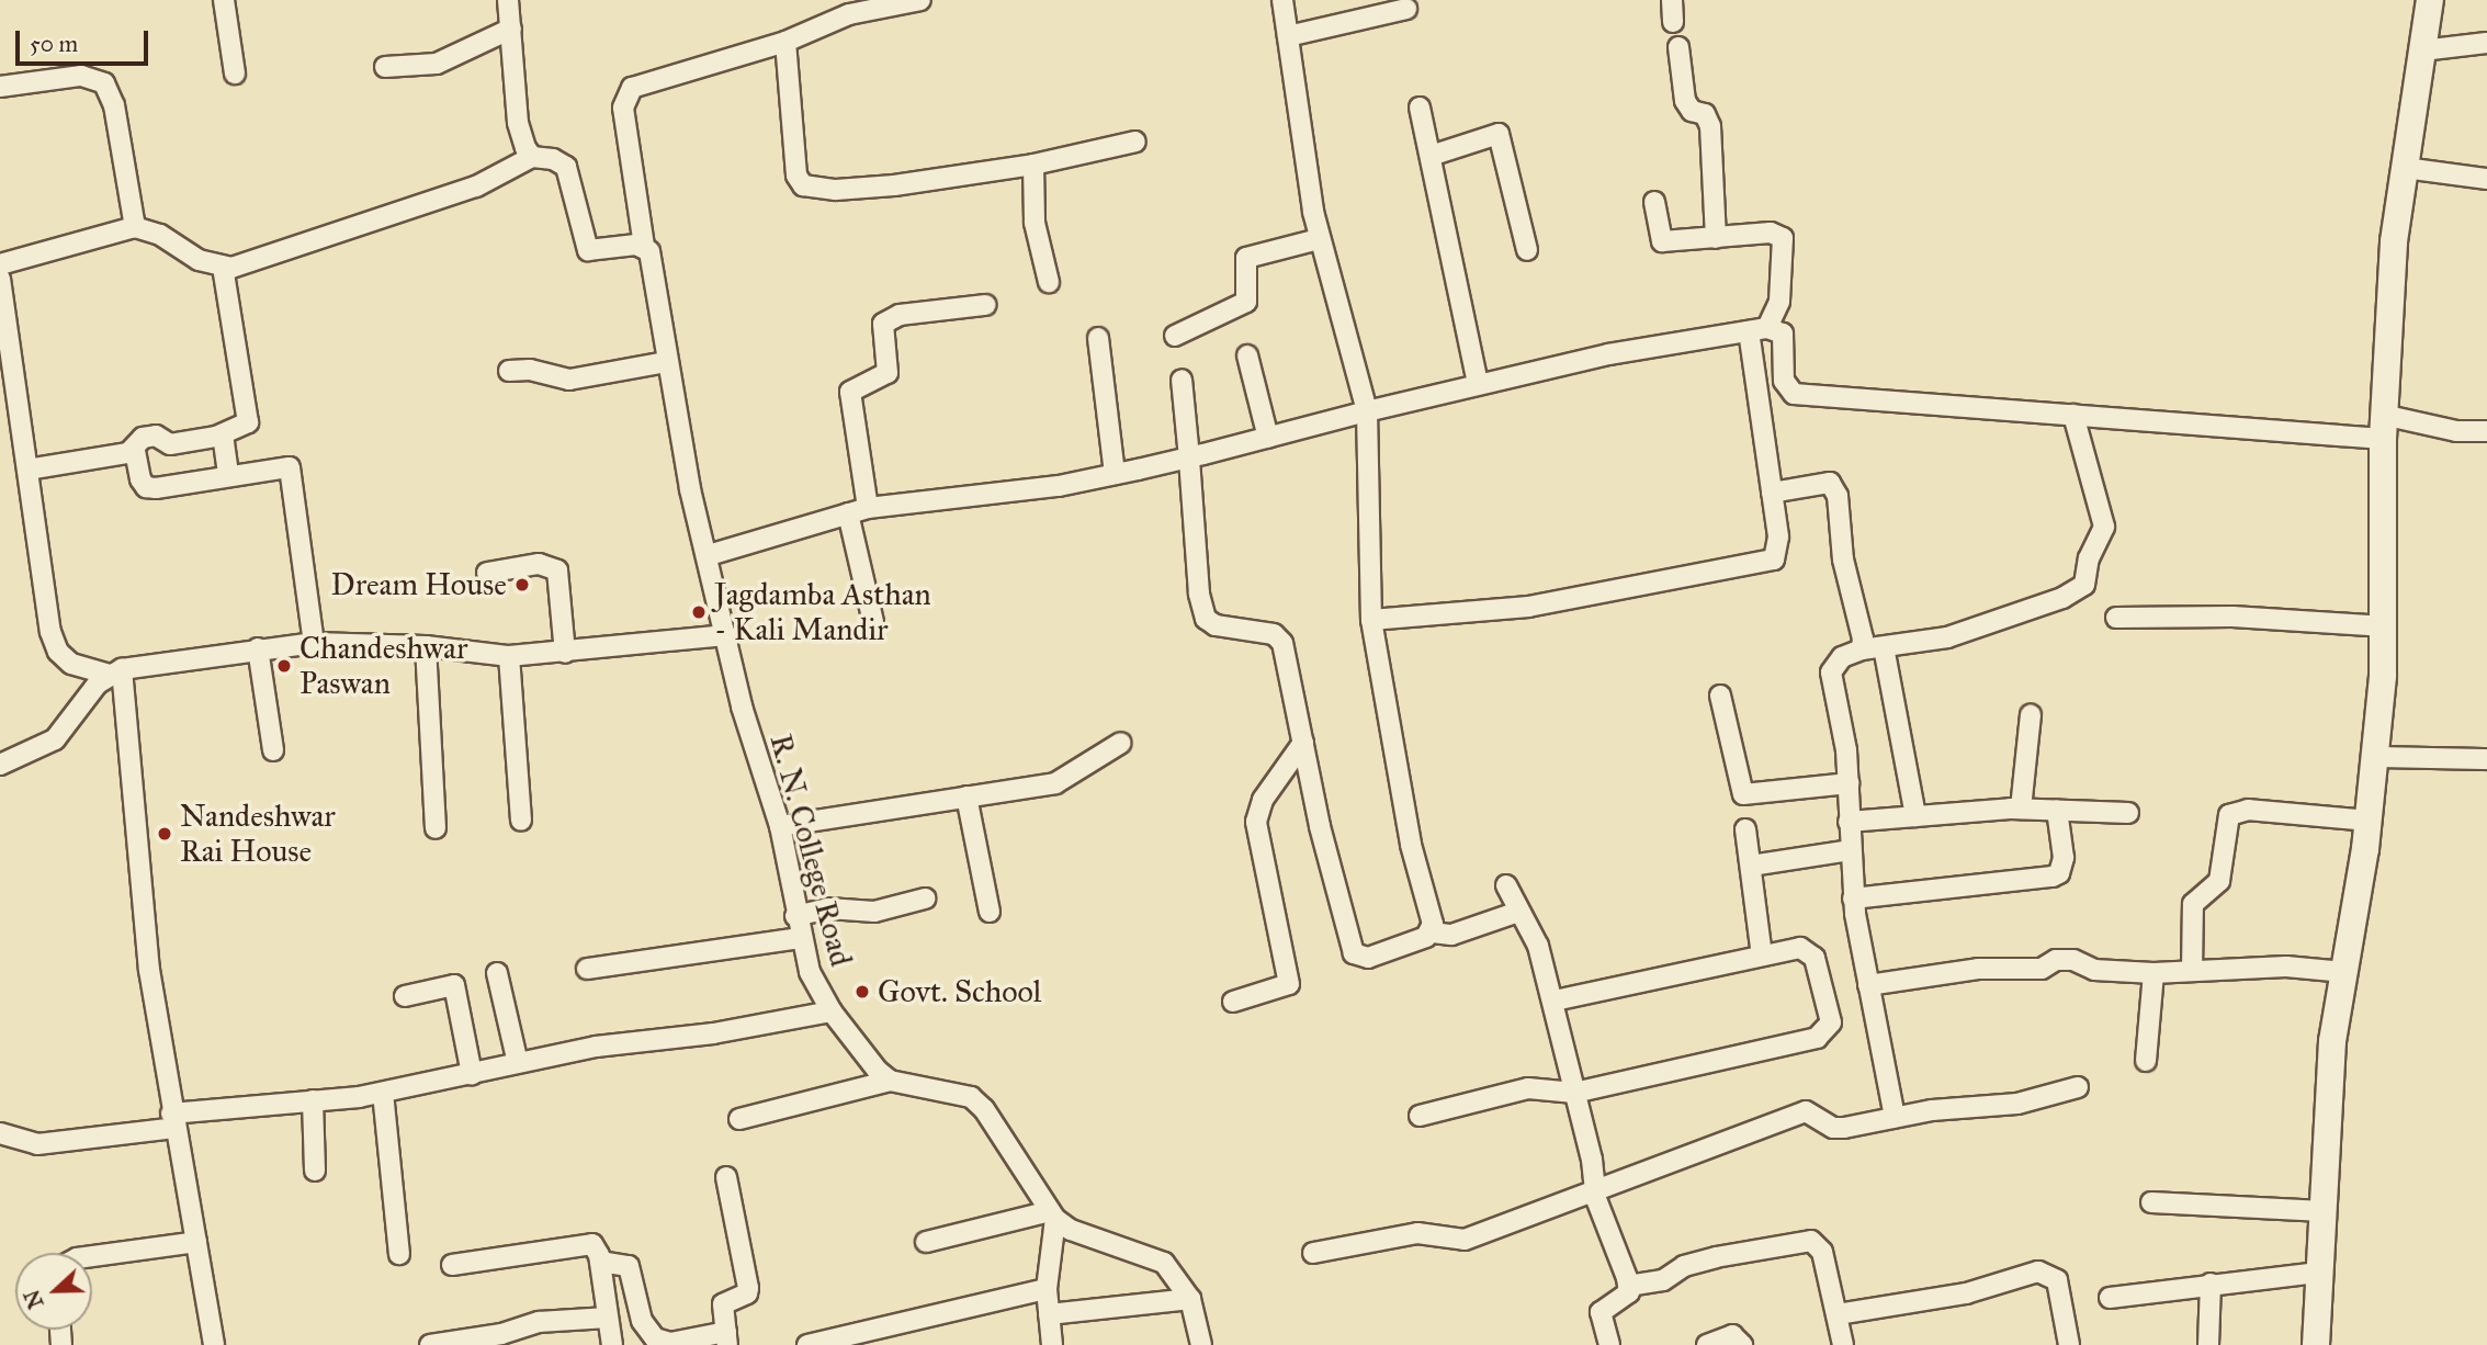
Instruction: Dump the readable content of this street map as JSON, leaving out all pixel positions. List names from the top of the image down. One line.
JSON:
{"streets":{"street":["R. N. College Road"]},"places":["Dream House","Jagdamba Asthan - Kali Mandir","Chandeshwar Paswan","Nandeshwar Rai House","Govt. School"],"scale_bar":"50 m","north":"left"}
